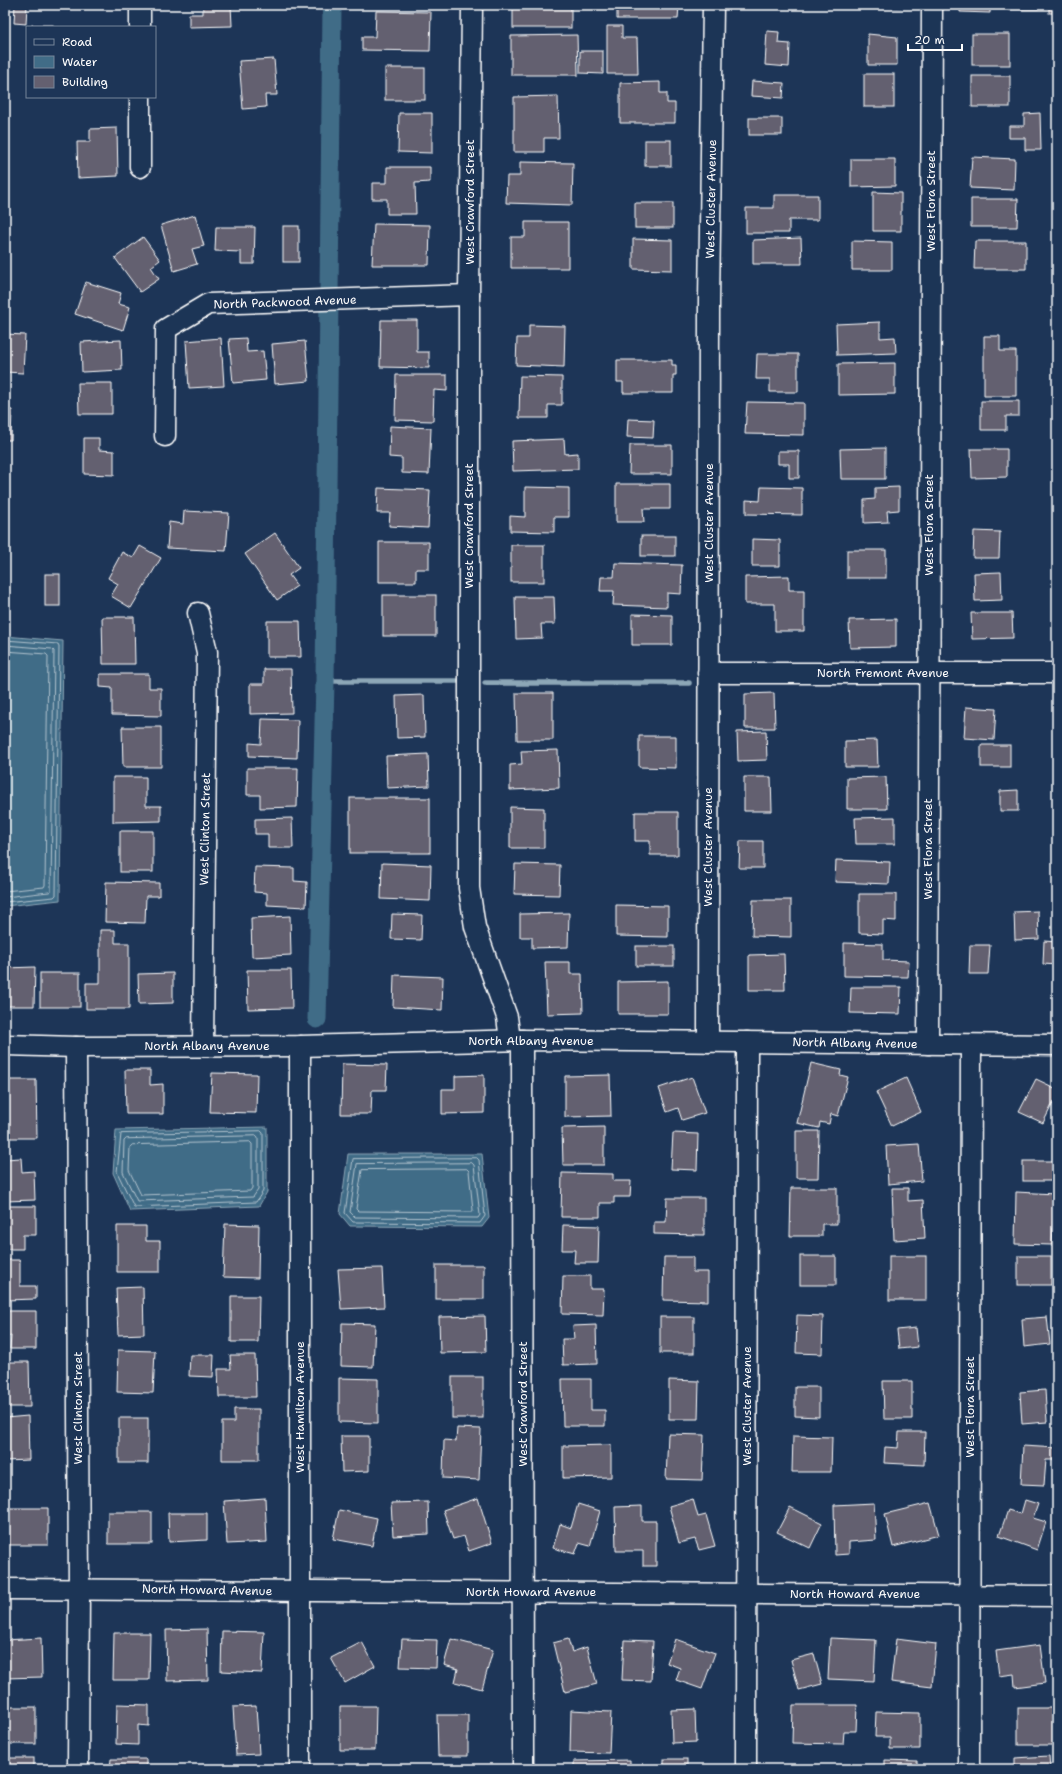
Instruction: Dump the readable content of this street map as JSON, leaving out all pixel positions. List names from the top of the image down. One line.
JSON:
{"streets":{"street":["West Cluster Avenue","West Flora Street","West Crawford Street","North Packwood Avenue","North Fremont Avenue","West Clinton Street","North Albany Avenue","West Hamilton Avenue","North Howard Avenue"]},"crossings":[["West Cluster Avenue","North Fremont Avenue"],["West Cluster Avenue","North Albany Avenue"],["West Cluster Avenue","North Howard Avenue"],["West Flora Street","North Fremont Avenue"],["West Flora Street","North Albany Avenue"],["West Flora Street","North Howard Avenue"],["West Crawford Street","North Packwood Avenue"],["West Crawford Street","North Albany Avenue"],["West Crawford Street","North Howard Avenue"],["West Clinton Street","North Albany Avenue"],["West Clinton Street","North Howard Avenue"],["North Albany Avenue","West Hamilton Avenue"],["West Hamilton Avenue","North Howard Avenue"]],"legend":["Road","Water","Building"],"scale_bar":"20 m"}
